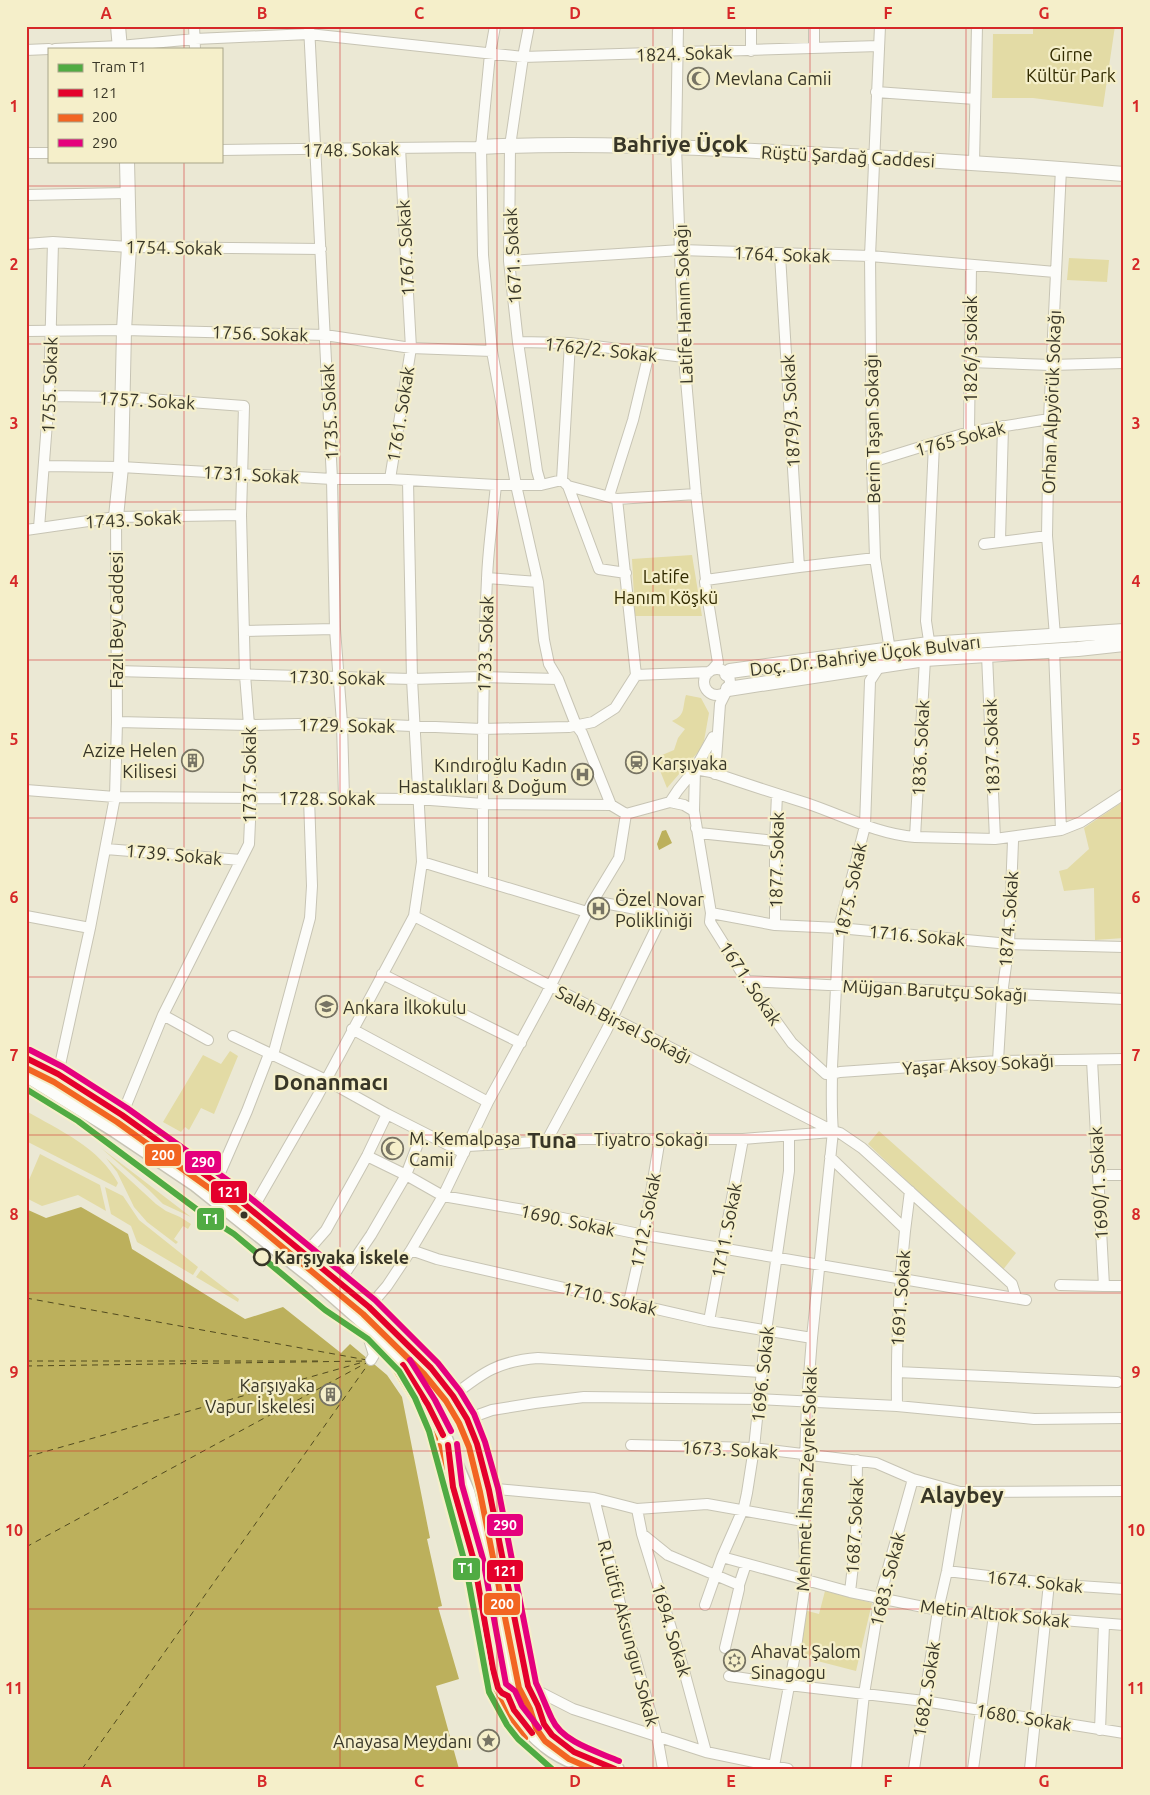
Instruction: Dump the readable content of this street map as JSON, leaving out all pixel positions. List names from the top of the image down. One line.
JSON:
{"streets":{"street":["1824. Sokak","1748. Sokak","Rüştü Şardağ Caddesi","1754. Sokak","1767. Sokak","1764. Sokak","1671. Sokak","Latife Hanım Sokağı","1756. Sokak","1762/2. Sokak","1826/3 sokak","1755. Sokak","1757. Sokak","Orhan Alpyörük Sokağı","1879/3. Sokak","1735. Sokak","1761. Sokak","Berin Taşan Sokağı","1765 Sokak","1731. Sokak","1743. Sokak","Fazıl Bey Caddesi","1733. Sokak","Doç. Dr. Bahriye Üçok Bulvarı","1730. Sokak","1729. Sokak","1837. Sokak","1836. Sokak","1737. Sokak","1728. Sokak","1739. Sokak","1877. Sokak","1875. Sokak","1874. Sokak","1716. Sokak","Müjgan Barutçu Sokağı","Salah Birsel Sokağı","Yaşar Aksoy Sokağı","Tiyatro Sokağı","1690/1. Sokak","1690. Sokak","1712. Sokak","1711. Sokak","1710. Sokak","1691. Sokak","1696. Sokak","1673. Sokak","Mehmet İhsan Zeyrek Sokak","1687. Sokak","1683. Sokak","1674. Sokak","Metin Altıok Sokak","1694. Sokak","R.Lütfü Aksungur Sokak","1682. Sokak","1680. Sokak"]},"crossings":[["1824. Sokak","1671. Sokak"],["1824. Sokak","Latife Hanım Sokağı"],["1824. Sokak","1735. Sokak"],["1824. Sokak","Berin Taşan Sokağı"],["1748. Sokak","Rüştü Şardağ Caddesi"],["1748. Sokak","1767. Sokak"],["1748. Sokak","1671. Sokak"],["1748. Sokak","1735. Sokak"],["Rüştü Şardağ Caddesi","1671. Sokak"],["Rüştü Şardağ Caddesi","Latife Hanım Sokağı"],["Rüştü Şardağ Caddesi","Orhan Alpyörük Sokağı"],["Rüştü Şardağ Caddesi","Berin Taşan Sokağı"],["1754. Sokak","1755. Sokak"],["1754. Sokak","1735. Sokak"],["1754. Sokak","Fazıl Bey Caddesi"],["1767. Sokak","1756. Sokak"],["1767. Sokak","1761. Sokak"],["1764. Sokak","1671. Sokak"],["1764. Sokak","Latife Hanım Sokağı"],["1764. Sokak","1826/3 sokak"],["1764. Sokak","Orhan Alpyörük Sokağı"],["1764. Sokak","1879/3. Sokak"],["1764. Sokak","Berin Taşan Sokağı"],["1671. Sokak","1756. Sokak"],["1671. Sokak","1762/2. Sokak"],["1671. Sokak","1731. Sokak"],["1671. Sokak","1730. Sokak"],["1671. Sokak","1729. Sokak"],["1671. Sokak","1728. Sokak"],["1671. Sokak","1875. Sokak"],["1671. Sokak","1716. Sokak"],["1671. Sokak","Müjgan Barutçu Sokağı"],["1671. Sokak","Yaşar Aksoy Sokağı"],["Latife Hanım Sokağı","1762/2. Sokak"],["Latife Hanım Sokağı","Doç. Dr. Bahriye Üçok Bulvarı"],["1756. Sokak","1755. Sokak"],["1756. Sokak","1735. Sokak"],["1756. Sokak","1761. Sokak"],["1756. Sokak","Fazıl Bey Caddesi"],["1826/3 sokak","1765 Sokak"],["1755. Sokak","1757. Sokak"],["1755. Sokak","1731. Sokak"],["1755. Sokak","1743. Sokak"],["1757. Sokak","Fazıl Bey Caddesi"],["1757. Sokak","1737. Sokak"],["Orhan Alpyörük Sokağı","1765 Sokak"],["Orhan Alpyörük Sokağı","Doç. Dr. Bahriye Üçok Bulvarı"],["1735. Sokak","1731. Sokak"],["1735. Sokak","1730. Sokak"],["1735. Sokak","1729. Sokak"],["1735. Sokak","1728. Sokak"],["1761. Sokak","1731. Sokak"],["Berin Taşan Sokağı","1765 Sokak"],["Berin Taşan Sokağı","Doç. Dr. Bahriye Üçok Bulvarı"],["1731. Sokak","Fazıl Bey Caddesi"],["1731. Sokak","1733. Sokak"],["1731. Sokak","1737. Sokak"],["1743. Sokak","Fazıl Bey Caddesi"],["1743. Sokak","1737. Sokak"],["Fazıl Bey Caddesi","1730. Sokak"],["Fazıl Bey Caddesi","1729. Sokak"],["Fazıl Bey Caddesi","1728. Sokak"],["Fazıl Bey Caddesi","1739. Sokak"],["1733. Sokak","1730. Sokak"],["1733. Sokak","1729. Sokak"],["1733. Sokak","1728. Sokak"],["Doç. Dr. Bahriye Üçok Bulvarı","1837. Sokak"],["Doç. Dr. Bahriye Üçok Bulvarı","1836. Sokak"],["1730. Sokak","1737. Sokak"],["1729. Sokak","1737. Sokak"],["1737. Sokak","1728. Sokak"],["1737. Sokak","1739. Sokak"],["1877. Sokak","1716. Sokak"],["1875. Sokak","1716. Sokak"],["1875. Sokak","Müjgan Barutçu Sokağı"],["1875. Sokak","Salah Birsel Sokağı"],["1875. Sokak","Yaşar Aksoy Sokağı"],["1875. Sokak","Tiyatro Sokağı"],["1875. Sokak","Mehmet İhsan Zeyrek Sokak"],["1874. Sokak","1716. Sokak"],["1874. Sokak","Müjgan Barutçu Sokağı"],["1874. Sokak","Yaşar Aksoy Sokağı"],["Salah Birsel Sokağı","Tiyatro Sokağı"],["Salah Birsel Sokağı","1690. Sokak"],["Salah Birsel Sokağı","1691. Sokak"],["Salah Birsel Sokağı","Mehmet İhsan Zeyrek Sokak"],["Yaşar Aksoy Sokağı","1690/1. Sokak"],["Tiyatro Sokağı","1712. Sokak"],["Tiyatro Sokağı","1711. Sokak"],["Tiyatro Sokağı","1696. Sokak"],["Tiyatro Sokağı","Mehmet İhsan Zeyrek Sokak"],["1690. Sokak","1712. Sokak"],["1690. Sokak","1711. Sokak"],["1690. Sokak","1691. Sokak"],["1690. Sokak","1696. Sokak"],["1690. Sokak","Mehmet İhsan Zeyrek Sokak"],["1712. Sokak","1710. Sokak"],["1711. Sokak","1710. Sokak"],["1710. Sokak","1696. Sokak"],["1710. Sokak","Mehmet İhsan Zeyrek Sokak"],["1696. Sokak","1673. Sokak"],["1696. Sokak","Metin Altıok Sokak"],["1673. Sokak","Mehmet İhsan Zeyrek Sokak"],["1673. Sokak","1687. Sokak"],["1673. Sokak","1683. Sokak"],["1673. Sokak","1682. Sokak"],["Mehmet İhsan Zeyrek Sokak","Metin Altıok Sokak"],["Mehmet İhsan Zeyrek Sokak","1680. Sokak"],["1687. Sokak","Metin Altıok Sokak"],["1683. Sokak","Metin Altıok Sokak"],["1683. Sokak","1680. Sokak"],["1674. Sokak","1682. Sokak"],["Metin Altıok Sokak","1682. Sokak"],["1682. Sokak","1680. Sokak"]],"districts":["Bahriye Üçok","Donanmacı","Tuna","Alaybey"],"parks":["Girne Kültür Park","Latife Hanım Köşkü"],"places":{"mosque":["Mevlana Camii","M. Kemalpaşa Camii"],"building":["Azize Helen Kilisesi","Karşıyaka Vapur İskelesi"],"station":["Karşıyaka"],"hospital":["Kındıroğlu Kadın Hastalıkları & Doğum","Özel Novar Polikliniği"],"school or university":["Ankara İlkokulu"],"other":["Karşıyaka İskele"],"synagogue":["Ahavat Şalom Sinagogu"],"place":["Anayasa Meydanı"]},"lines":["transit line 290","transit line 121","transit line 200","tram line T1"],"legend":["Tram T1","121","200","290"],"grid":{"columns":["A","B","C","D","E","F","G"],"rows":["1","2","3","4","5","6","7","8","9","10","11"]}}
